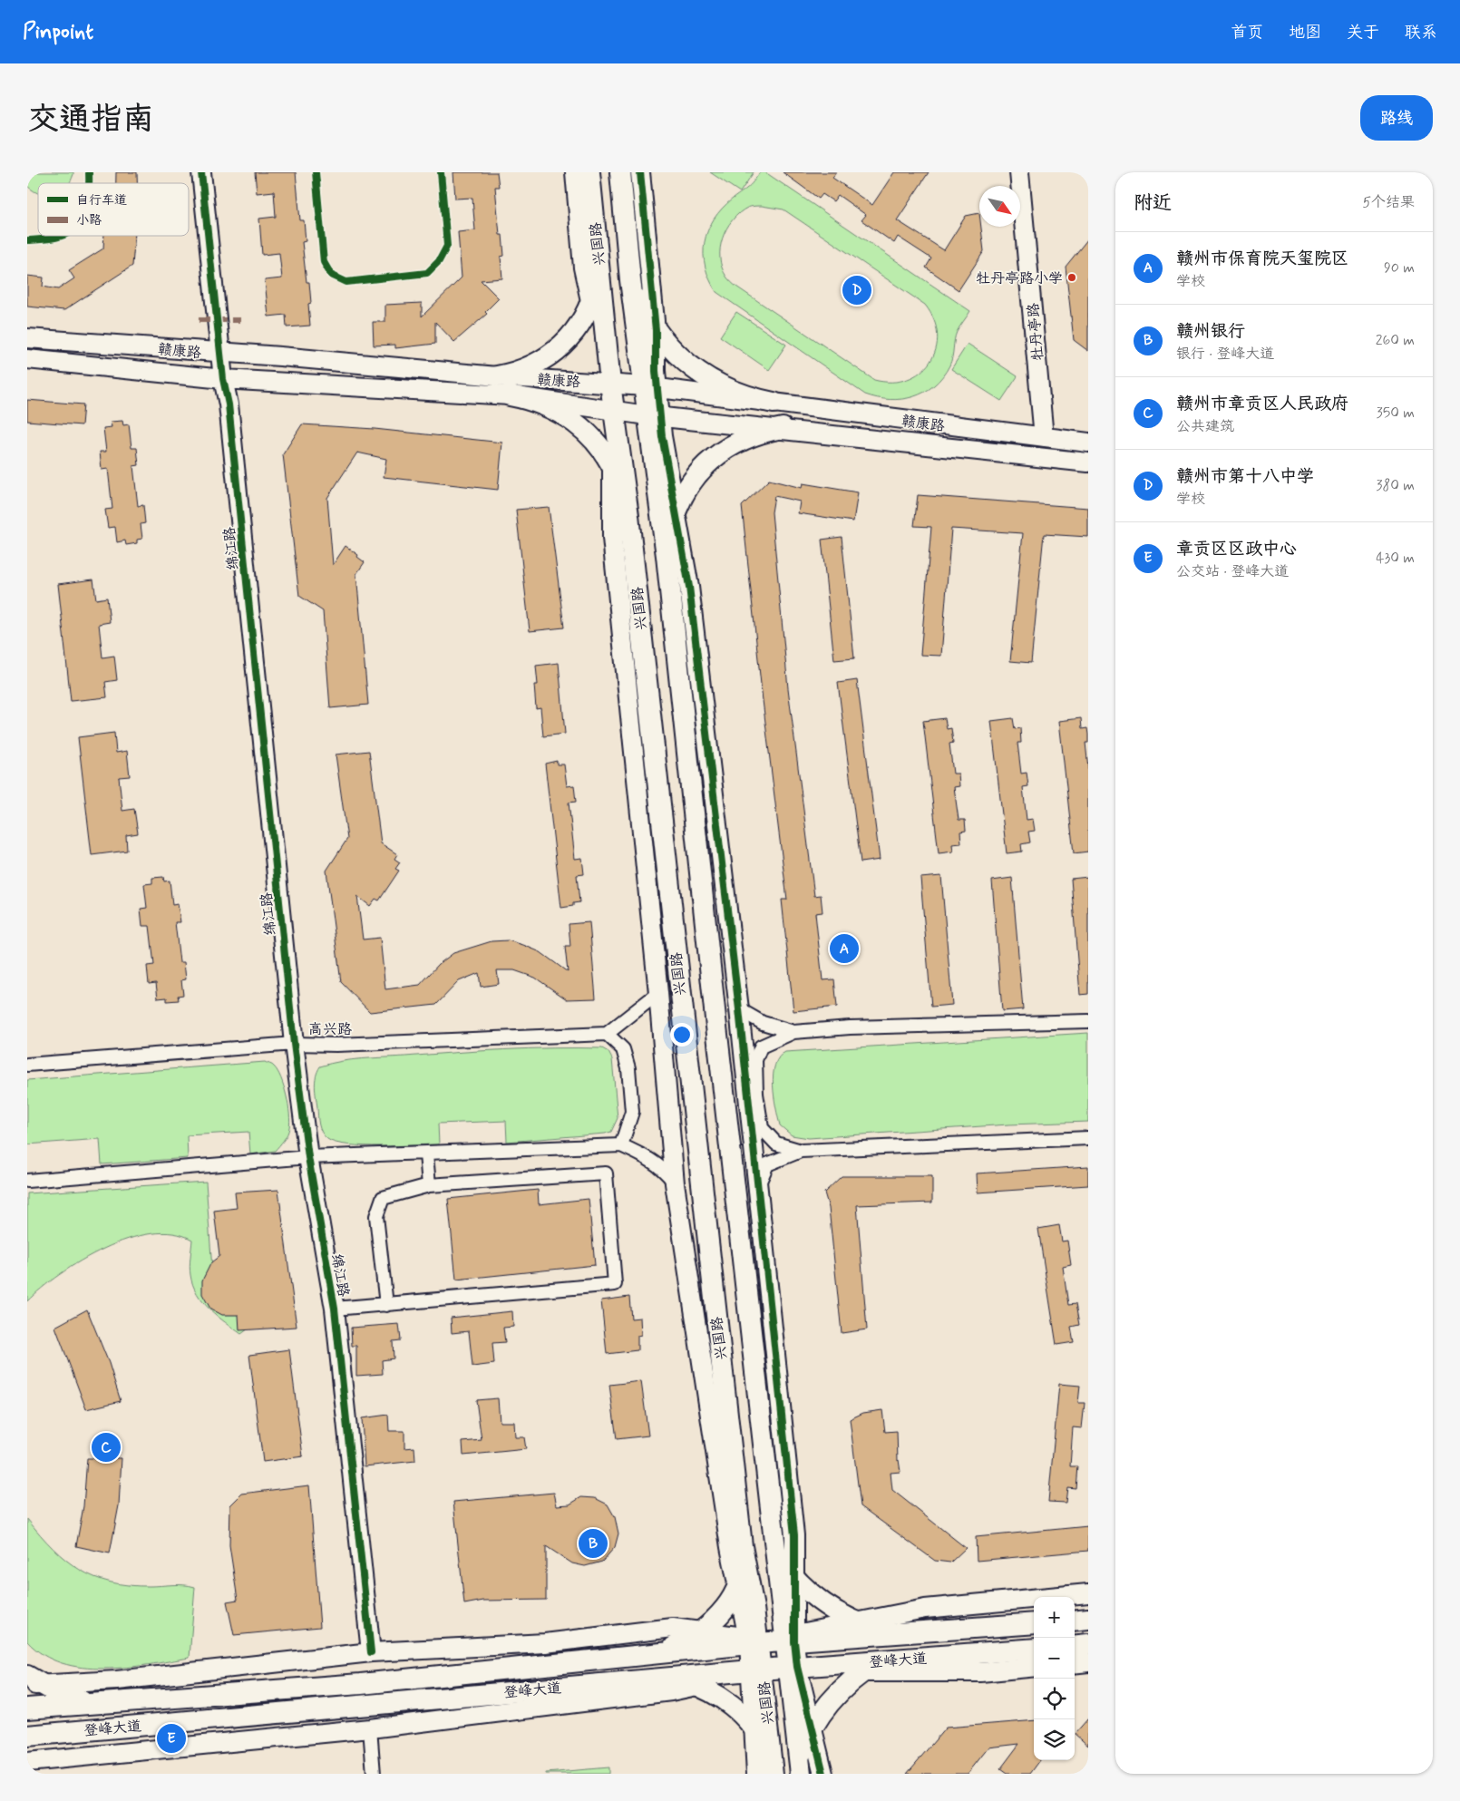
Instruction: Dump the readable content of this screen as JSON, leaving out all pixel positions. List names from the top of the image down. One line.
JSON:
{"streets":{"main road":["兴国路","登峰大道"],"street":["牡丹亭路","赣康路","绵江路","高兴路"]},"crossings":[["兴国路","赣康路"],["兴国路","登峰大道"],["牡丹亭路","赣康路"],["赣康路","绵江路"],["绵江路","高兴路"]],"places":["牡丹亭路小学"],"legend":["自行车道","小路"],"north":"bottom right","page":{"header":"Pinpoint","nav":["首页","地图","关于","联系"],"buttons":"路线","title":"交通指南","heading":["附近","5个结果"],"list":[{"mark":"A","name":"赣州市保育院天玺院区","note":"学校","value":"90 m"},{"mark":"B","name":"赣州银行","note":"银行 · 登峰大道","value":"260 m"},{"mark":"C","name":"赣州市章贡区人民政府","note":"公共建筑","value":"350 m"},{"mark":"D","name":"赣州市第十八中学","note":"学校","value":"380 m"},{"mark":"E","name":"章贡区区政中心","note":"公交站 · 登峰大道","value":"430 m"}],"pins":["D","A","C","B","E"],"map_buttons":["+","−"]}}
